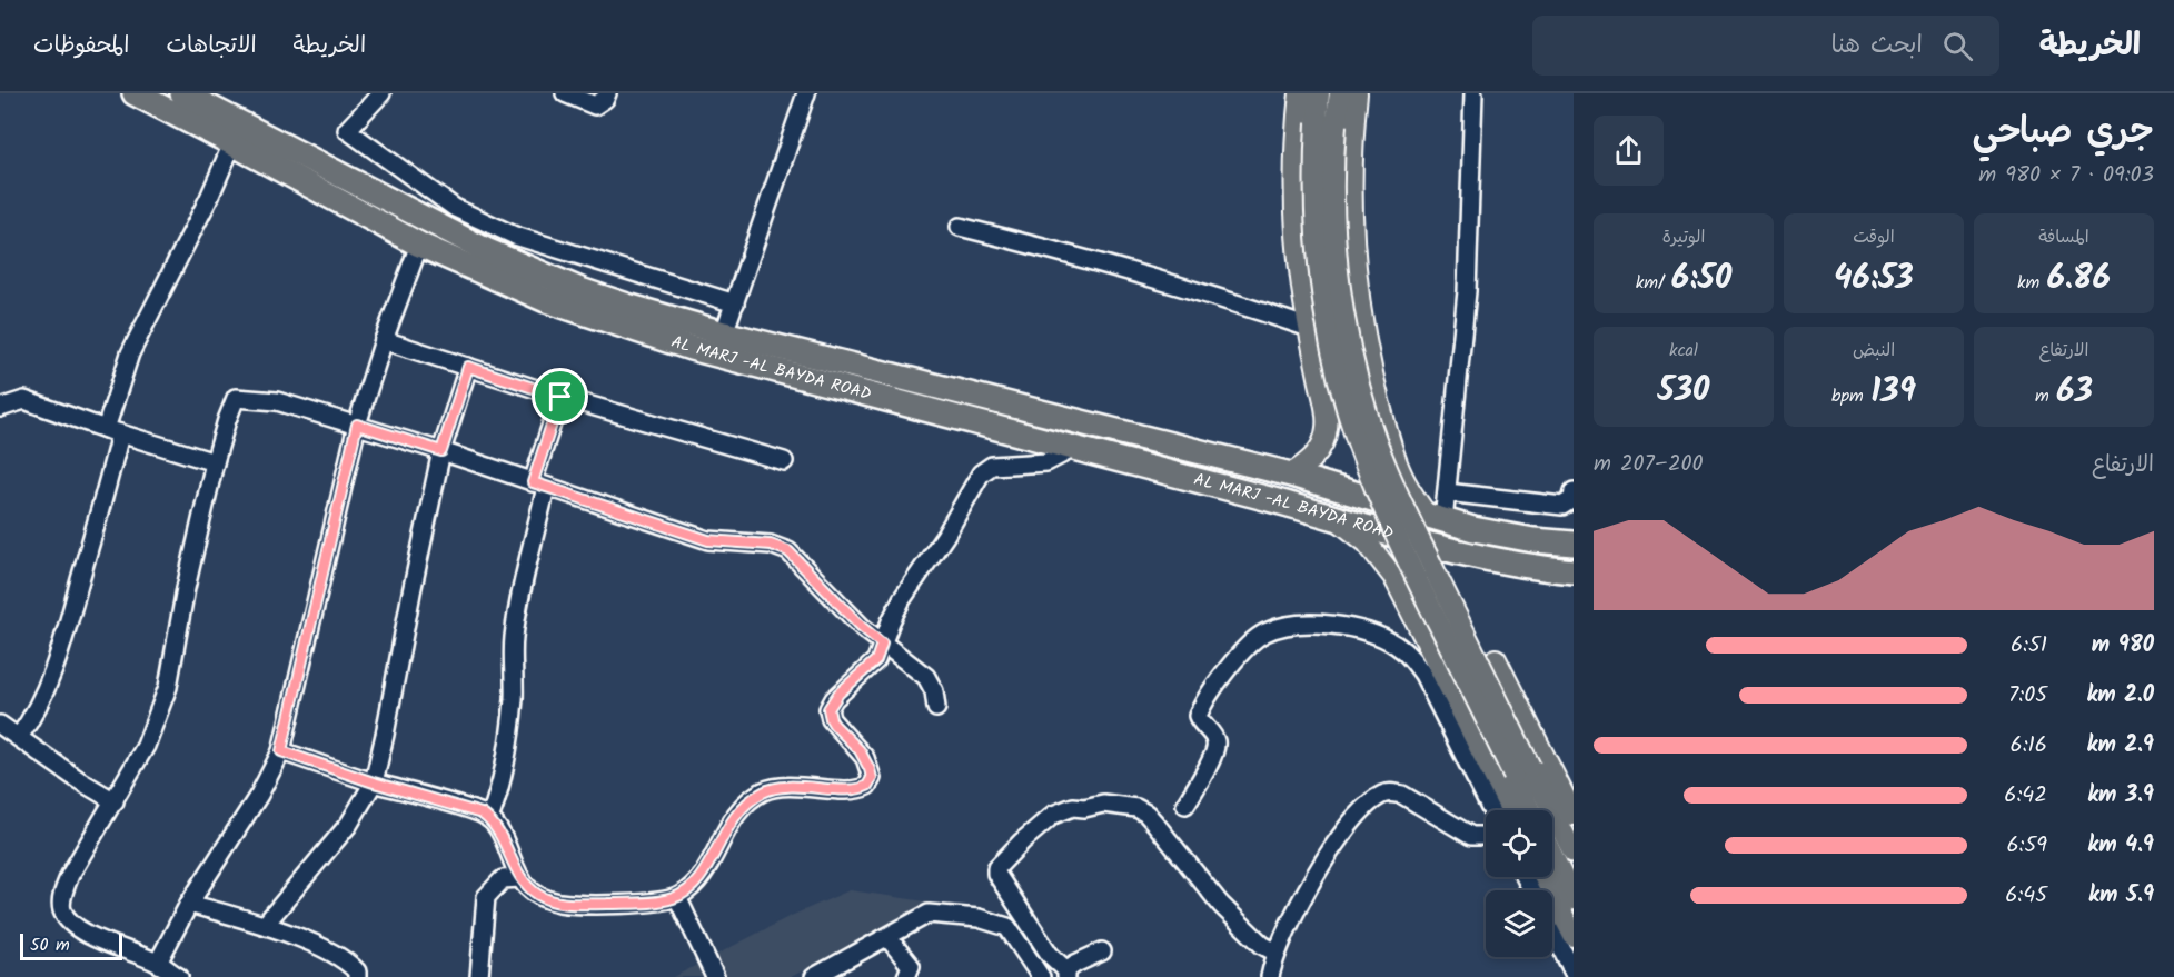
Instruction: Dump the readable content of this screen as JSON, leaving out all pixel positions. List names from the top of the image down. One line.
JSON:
{"streets":{"highway":["AL MARJ -AL BAYDA ROAD"]},"scale_bar":"50 m","page":{"header":"الخريطة","search":"ابحث هنا","nav":["الخريطة","الاتجاهات","المحفوظات"],"heading":["جري صباحي","09:03 · 7 × 980 m"],"stats":[["المسافة","6.86 km"],["الوقت","46:53"],["الوتيرة","6:50 /km"],["الارتفاع","63 m"],["النبض","139 bpm"],["kcal","530"]],"chart":["الارتفاع","200–207 m"],"list":[{"name":"980 m","note":"6:51"},{"name":"2.0 km","note":"7:05"},{"name":"2.9 km","note":"6:16"},{"name":"3.9 km","note":"6:42"},{"name":"4.9 km","note":"6:59"},{"name":"5.9 km","note":"6:45"}],"scale":"50 m"}}
